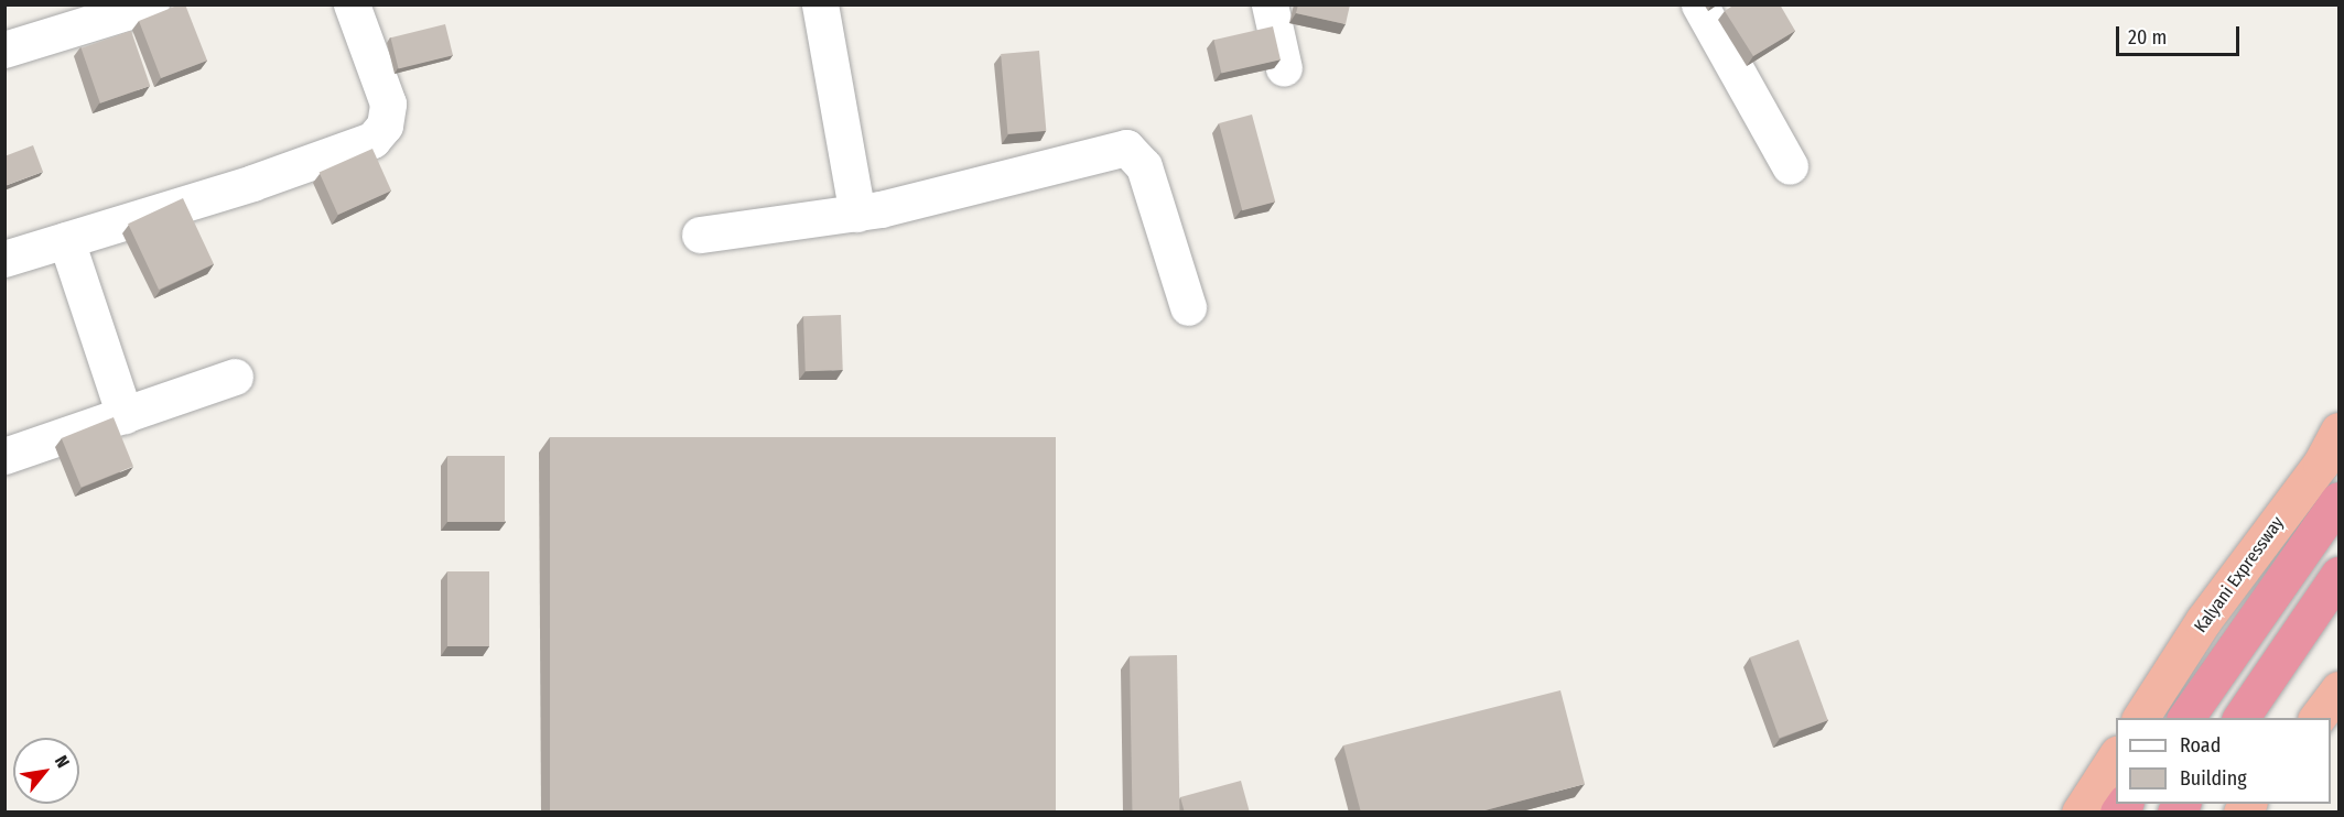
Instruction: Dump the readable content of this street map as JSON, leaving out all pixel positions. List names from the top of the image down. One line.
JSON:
{"streets":{"highway":["Kalyani Expressway"]},"legend":["Road","Building"],"scale_bar":"20 m","north":"top right"}
